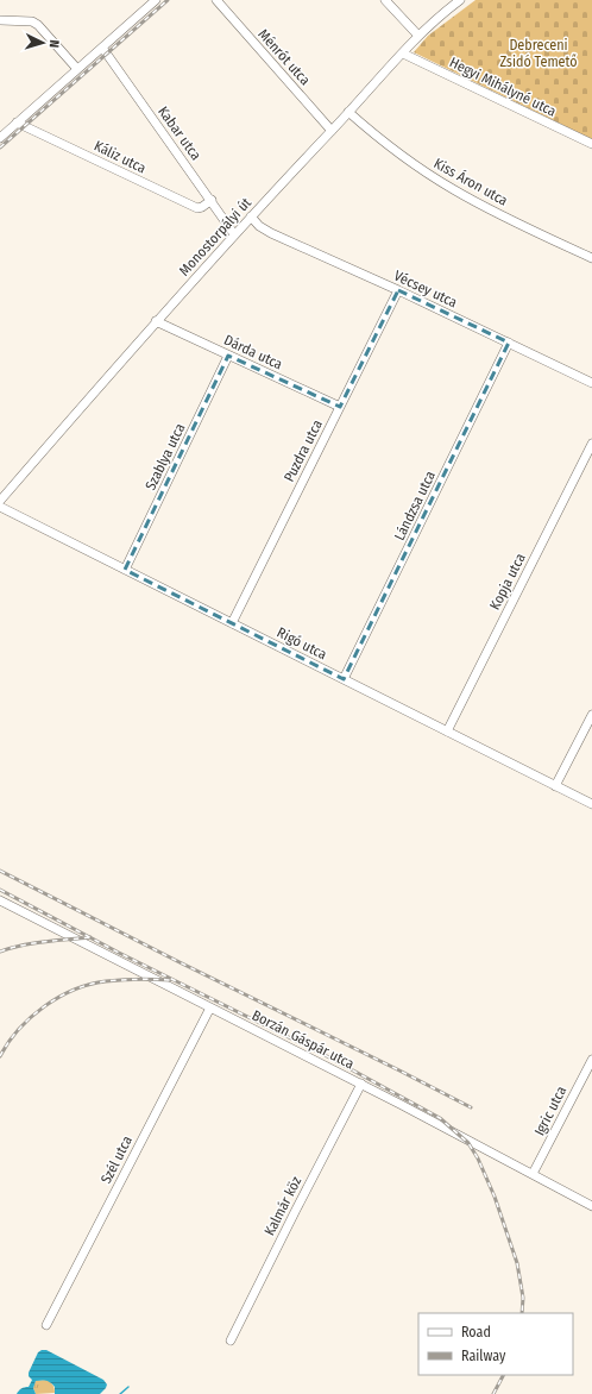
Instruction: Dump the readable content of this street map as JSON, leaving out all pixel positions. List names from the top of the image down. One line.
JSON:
{"streets":{"street":["Ménrót utca","Hegyi Mihályné utca","Kabar utca","Káliz utca","Kiss Áron utca","Monostorpályi út","Vécsey utca","Dárda utca","Puzdra utca","Szablya utca","Lándzsa utca","Kopja utca","Rigó utca","Borzán Gáspár utca","Igric utca","Szél utca","Kalmár köz"]},"crossings":[["Ménrót utca","Monostorpályi út"],["Hegyi Mihályné utca","Monostorpályi út"],["Kabar utca","Káliz utca"],["Kabar utca","Monostorpályi út"],["Kiss Áron utca","Monostorpályi út"],["Monostorpályi út","Vécsey utca"],["Monostorpályi út","Dárda utca"],["Vécsey utca","Puzdra utca"],["Vécsey utca","Lándzsa utca"],["Dárda utca","Puzdra utca"],["Dárda utca","Szablya utca"],["Puzdra utca","Rigó utca"],["Szablya utca","Rigó utca"],["Lándzsa utca","Rigó utca"],["Kopja utca","Rigó utca"],["Borzán Gáspár utca","Igric utca"],["Borzán Gáspár utca","Szél utca"],["Borzán Gáspár utca","Kalmár köz"]],"parks":["Debreceni Zsidó Temető"],"legend":["Road","Railway"],"north":"right"}
